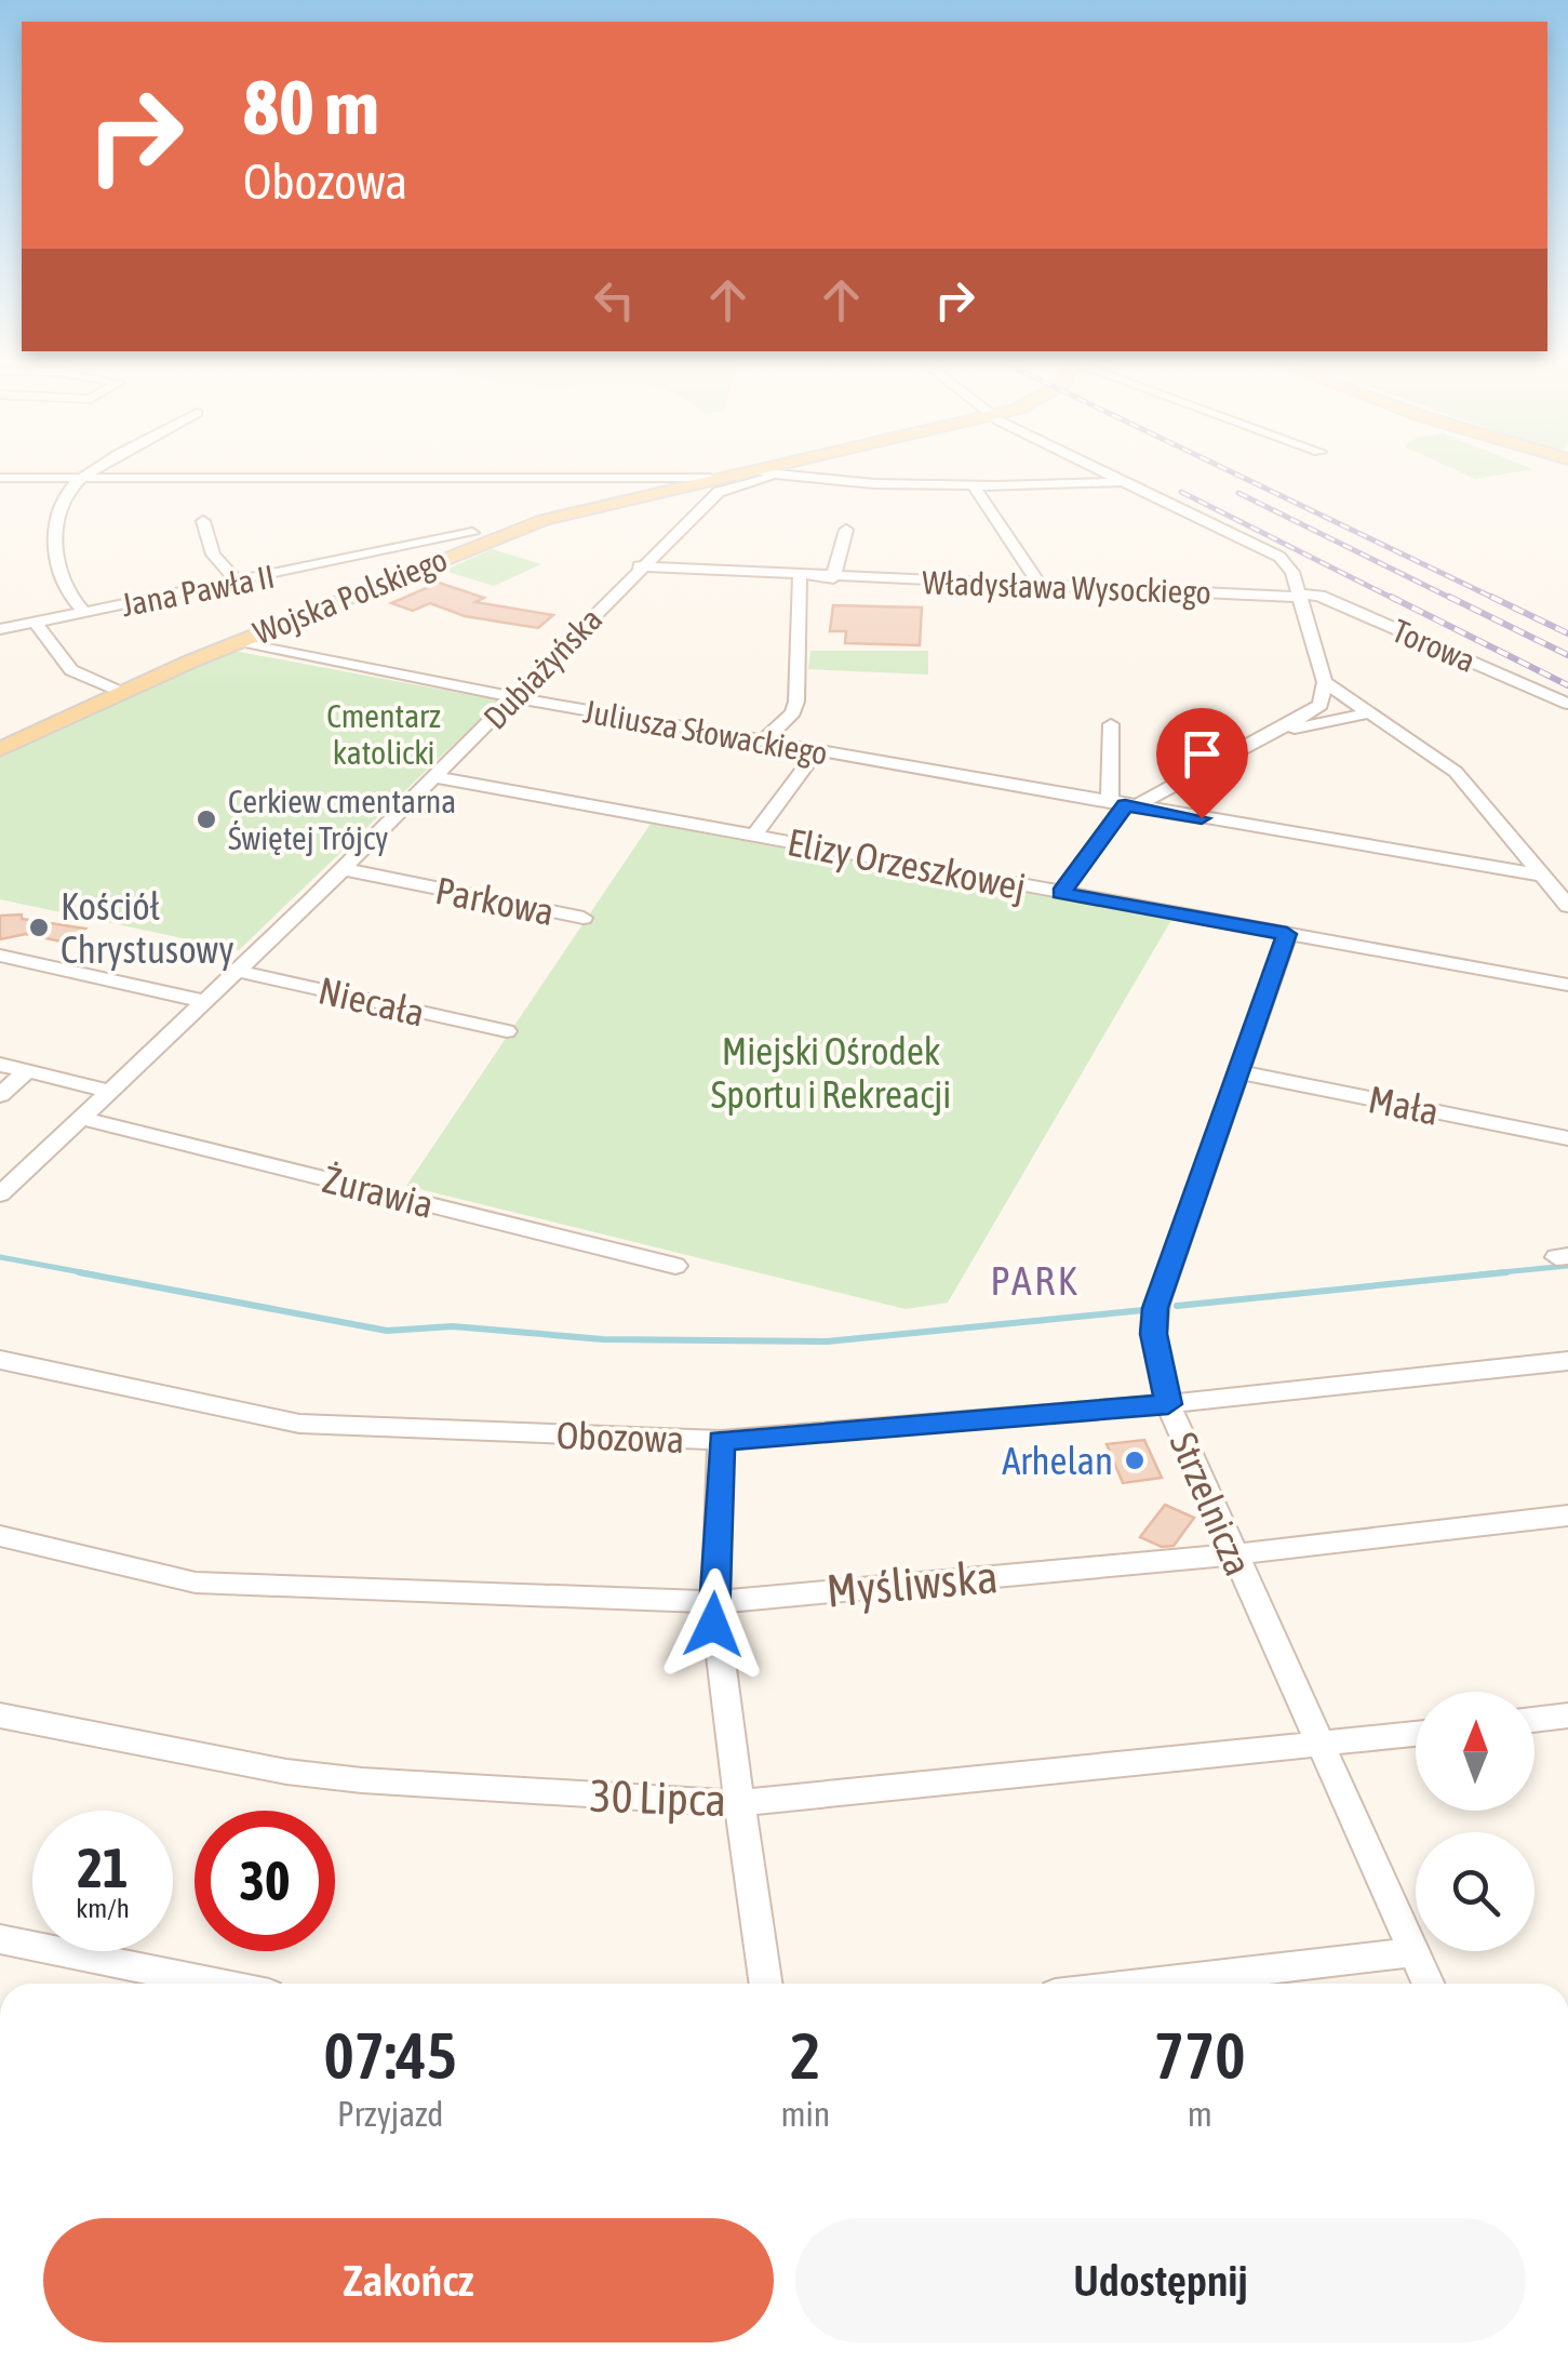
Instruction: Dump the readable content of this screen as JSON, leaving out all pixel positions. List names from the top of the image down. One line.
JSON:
{"streets":{"main road":["Wojska Polskiego"],"street":["Władysława Wysockiego","Jana Pawła II","Torowa","Dubiażyńska","Juliusza Słowackiego","Elizy Orzeszkowej","Parkowa","Niecała","Mała","Żurawia","Obozowa","Strzelnicza","Myśliwska","30 Lipca"]},"crossings":[["Władysława Wysockiego","Torowa"],["Władysława Wysockiego","Dubiażyńska"],["Jana Pawła II","Wojska Polskiego"],["Wojska Polskiego","Juliusza Słowackiego"],["Dubiażyńska","Juliusza Słowackiego"],["Dubiażyńska","Elizy Orzeszkowej"],["Dubiażyńska","Parkowa"],["Dubiażyńska","Niecała"],["Dubiażyńska","Żurawia"],["Elizy Orzeszkowej","Strzelnicza"],["Mała","Strzelnicza"],["Obozowa","Strzelnicza"],["Strzelnicza","Myśliwska"],["Strzelnicza","30 Lipca"]],"districts":["PARK"],"parks":["Cmentarz katolicki","Miejski Ośrodek Sportu i Rekreacji"],"places":["Cerkiew cmentarna Świętej Trójcy","Kościół Chrystusowy","Arhelan"],"north":"top","page":{"turn":["80 m","Obozowa"],"speed":"21 km/h","limit":"30","eta":["07:45","Przyjazd","2","min","770","m"],"buttons":["Zakończ","Udostępnij"]}}
